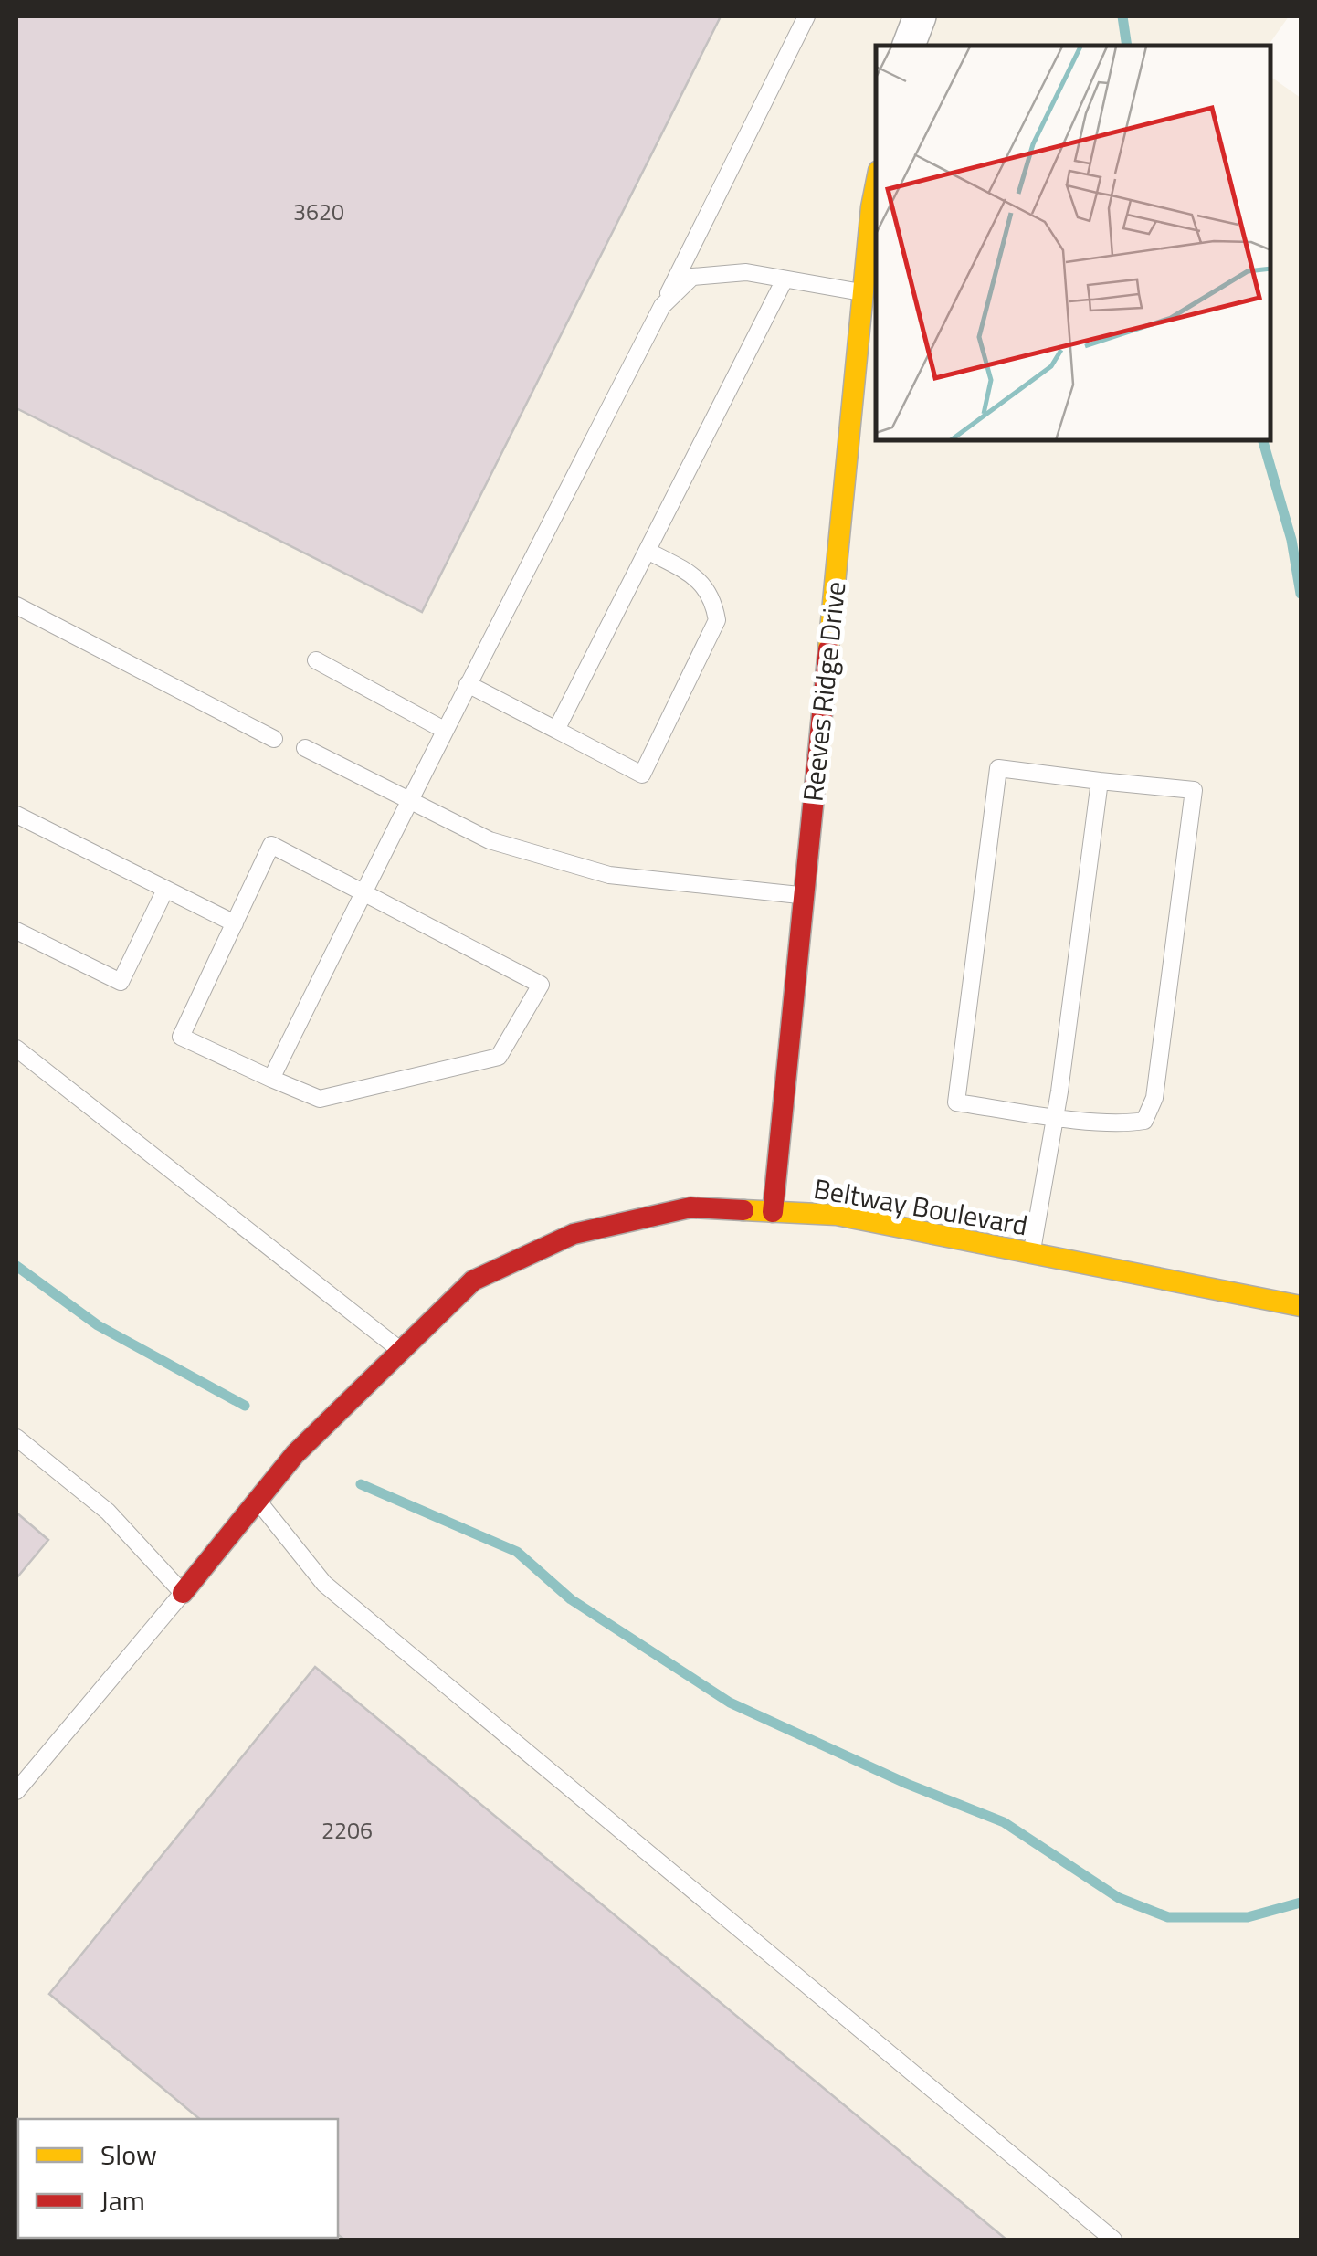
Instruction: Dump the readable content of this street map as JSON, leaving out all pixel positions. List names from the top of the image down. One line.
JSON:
{"streets":{"street":["Reeves Ridge Drive","Beltway Boulevard"]},"crossings":[["Reeves Ridge Drive","Beltway Boulevard"]],"house_numbers":["3620","2206"],"legend":["Slow","Jam"]}
